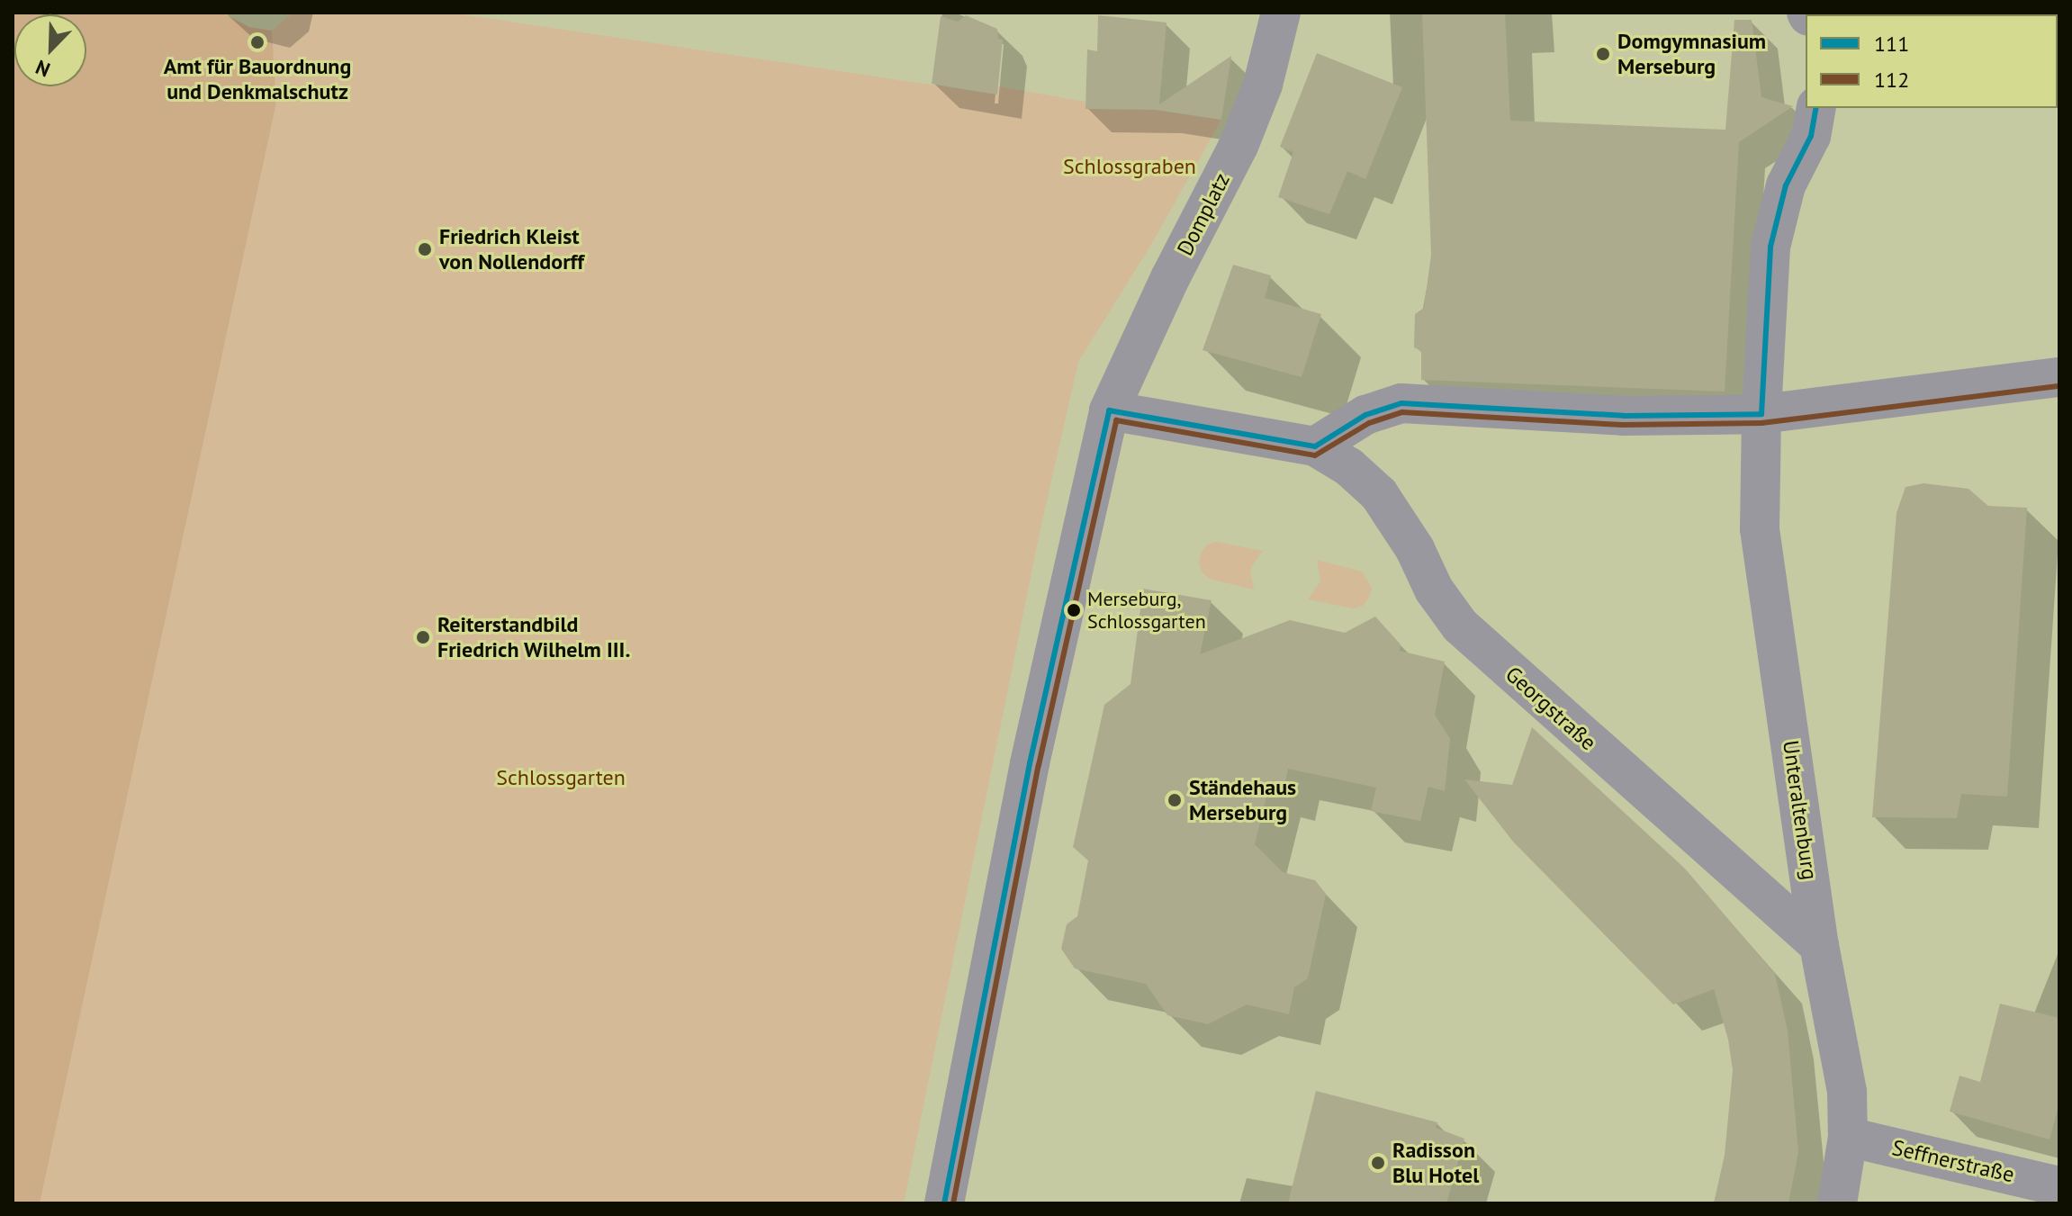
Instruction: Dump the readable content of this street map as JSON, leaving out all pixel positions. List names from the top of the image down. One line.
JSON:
{"streets":{"street":["Domplatz","Georgstraße","Unteraltenburg","Seffnerstraße"]},"crossings":[["Georgstraße","Unteraltenburg"],["Unteraltenburg","Seffnerstraße"]],"parks":["Schlossgraben","Schlossgarten"],"places":["Amt für Bauordnung und Denkmalschutz","Domgymnasium Merseburg","Friedrich Kleist von Nollendorff","Merseburg, Schlossgarten","Reiterstandbild Friedrich Wilhelm III.","Ständehaus Merseburg","Radisson Blu Hotel"],"lines":["transit line 111","transit line 112"],"legend":["111","112"],"north":"bottom left"}
